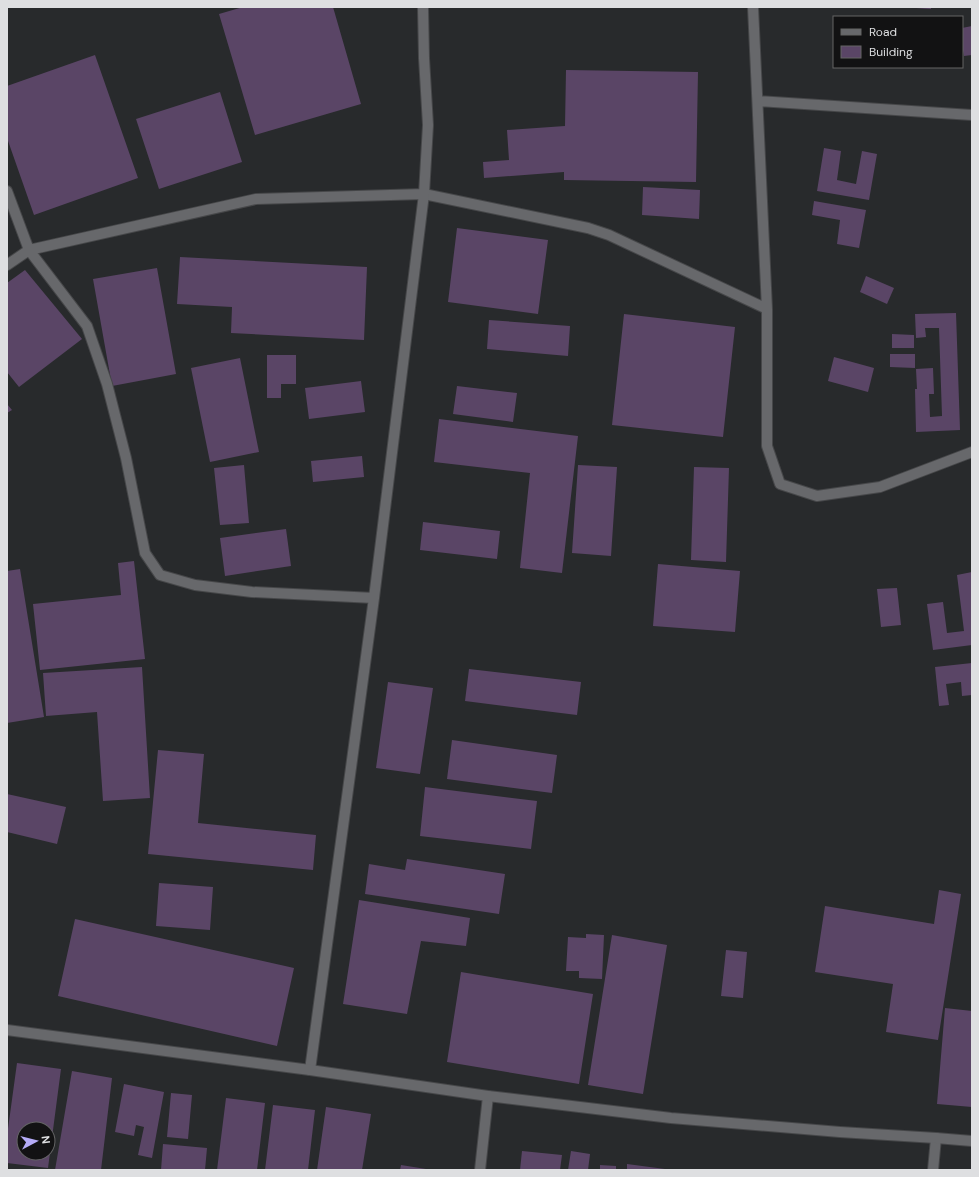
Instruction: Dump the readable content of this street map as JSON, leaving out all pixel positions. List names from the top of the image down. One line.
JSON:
{"legend":["Road","Building"],"north":"right"}
